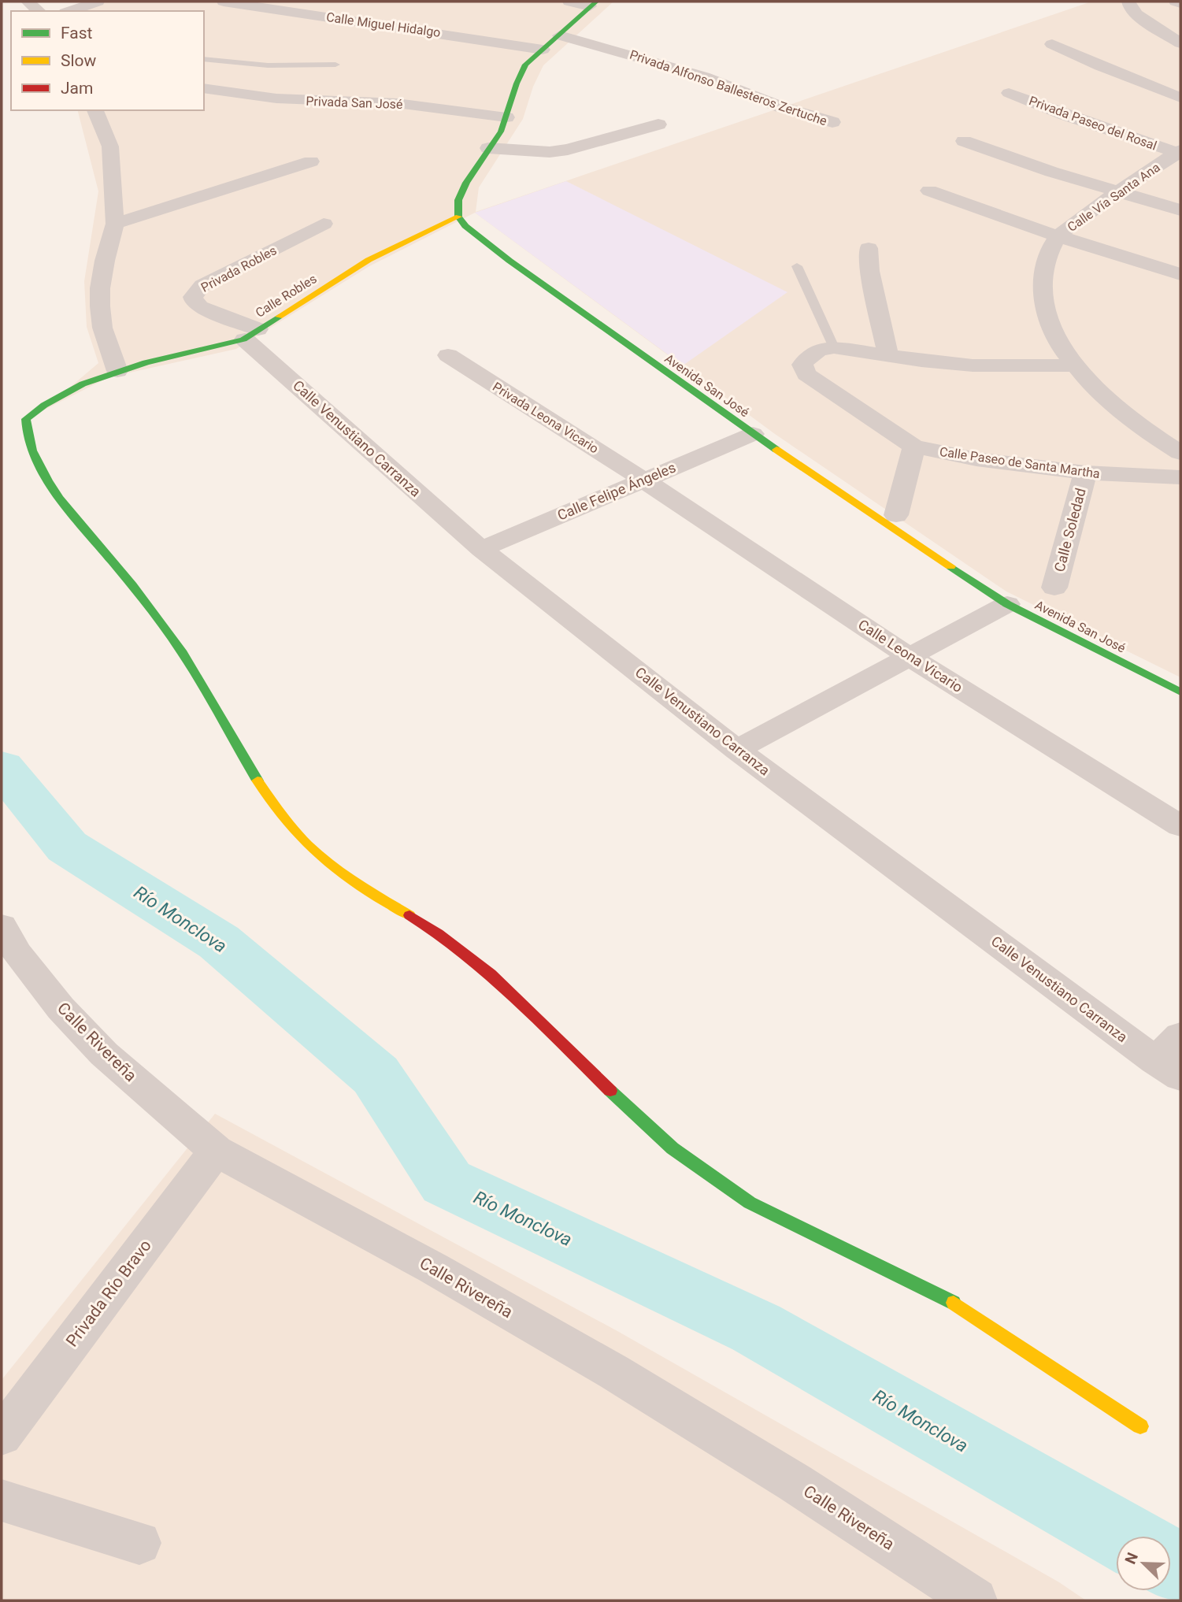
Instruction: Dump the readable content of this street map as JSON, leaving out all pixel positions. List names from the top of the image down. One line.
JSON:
{"streets":{"street":["Calle Miguel Hidalgo","Privada Alfonso Ballesteros Zertuche","Privada San José","Privada Paseo del Rosal","Calle Vía Santa Ana","Privada Robles","Calle Robles","Avenida San José","Privada Leona Vicario","Calle Venustiano Carranza","Calle Paseo de Santa Martha","Calle Felipe Ángeles","Calle Soledad","Calle Leona Vicario","Calle Rivereña","Privada Río Bravo"]},"crossings":[["Privada Paseo del Rosal","Calle Vía Santa Ana"],["Privada Robles","Calle Robles"],["Privada Robles","Calle Venustiano Carranza"],["Calle Robles","Avenida San José"],["Calle Robles","Calle Venustiano Carranza"],["Avenida San José","Calle Felipe Ángeles"],["Privada Leona Vicario","Calle Felipe Ángeles"],["Privada Leona Vicario","Calle Leona Vicario"],["Calle Venustiano Carranza","Calle Felipe Ángeles"],["Calle Paseo de Santa Martha","Calle Soledad"],["Calle Felipe Ángeles","Calle Leona Vicario"],["Calle Rivereña","Privada Río Bravo"]],"water":["Río Monclova"],"legend":["Fast","Slow","Jam"],"north":"top left"}
